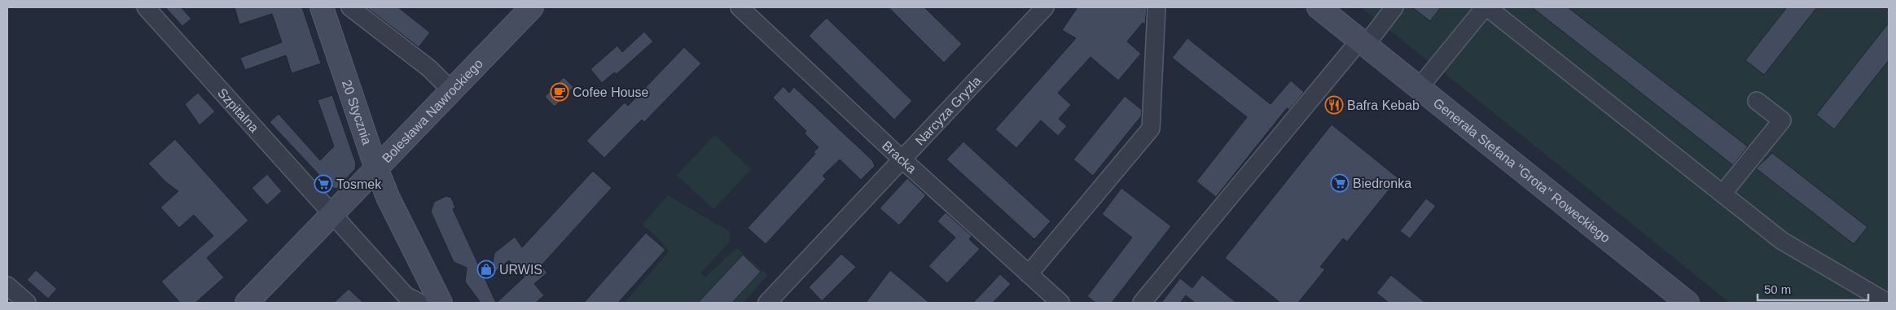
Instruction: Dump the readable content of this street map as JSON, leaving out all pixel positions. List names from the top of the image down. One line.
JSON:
{"streets":{"street":["Szpitalna","Bolesława Nawrockiego","Narcyza Gryzla","20 Stycznia","Bracka","Generała Stefana \"Grota\" Roweckiego"]},"crossings":[["Szpitalna","Bolesława Nawrockiego"],["Bolesława Nawrockiego","20 Stycznia"],["Narcyza Gryzla","Bracka"]],"places":{"cafe":["Cofee House"],"restaurant":["Bafra Kebab"],"supermarket":["Biedronka","Tosmek"],"shop":["URWIS"]},"scale_bar":"50 m"}
